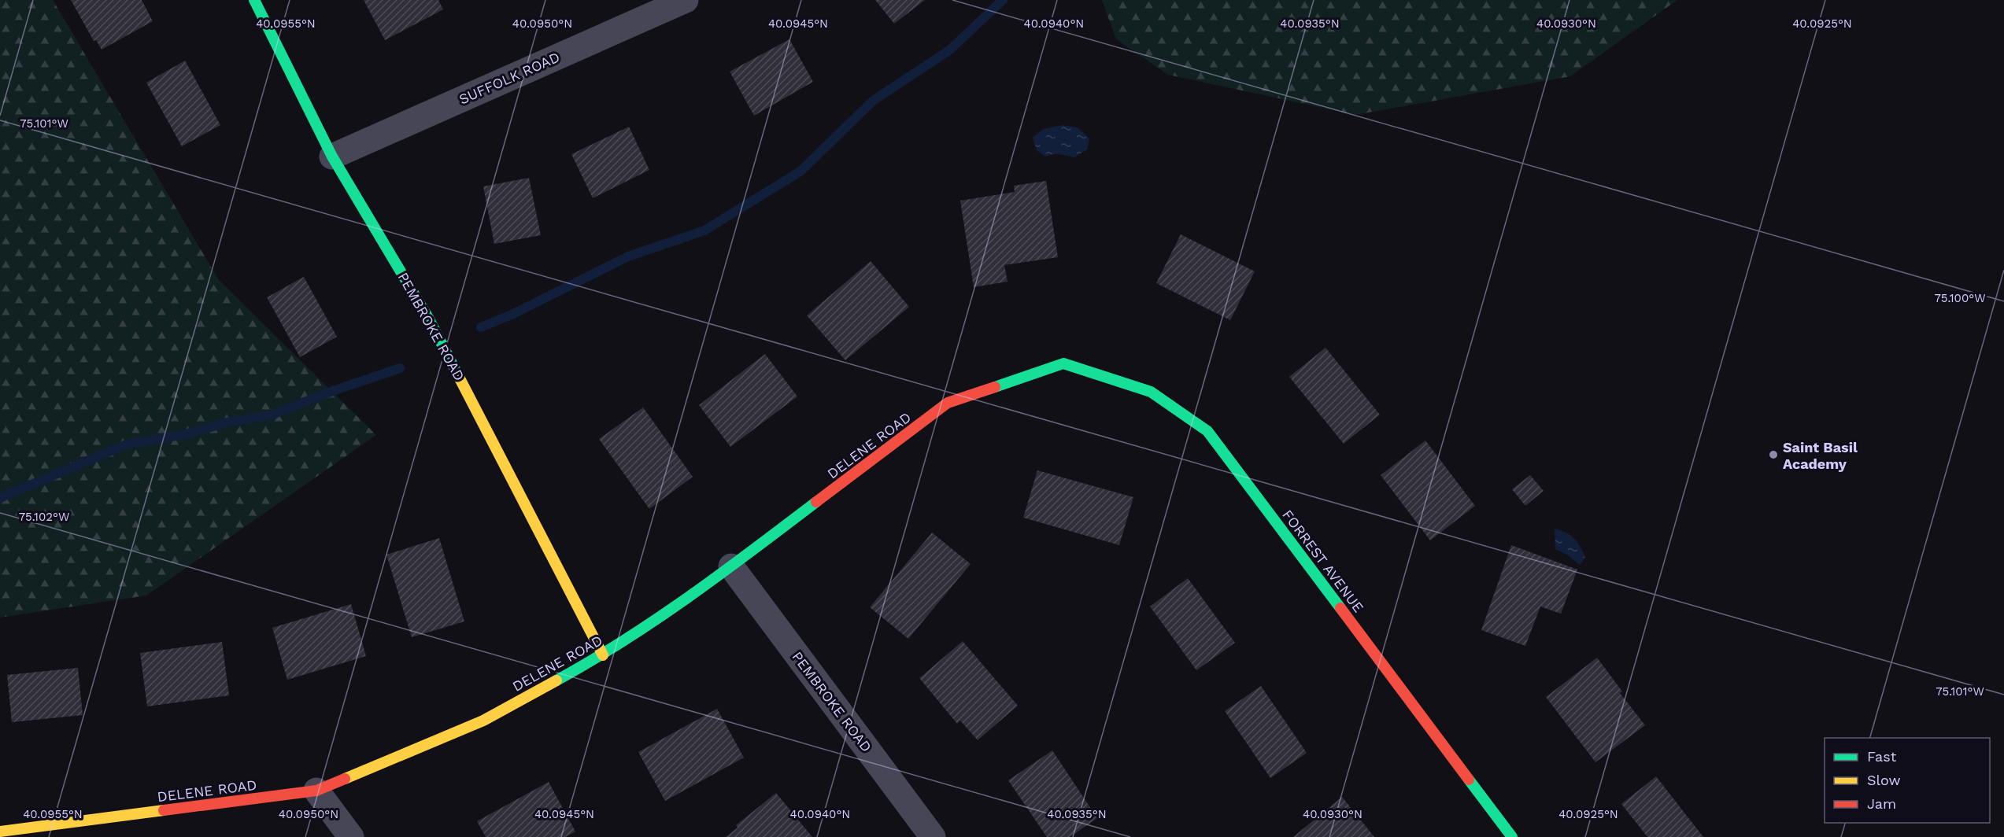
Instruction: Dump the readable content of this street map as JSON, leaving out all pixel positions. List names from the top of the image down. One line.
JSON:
{"streets":{"street":["SUFFOLK ROAD","PEMBROKE ROAD","DELENE ROAD","FORREST AVENUE"]},"crossings":[["SUFFOLK ROAD","PEMBROKE ROAD"],["PEMBROKE ROAD","DELENE ROAD"],["DELENE ROAD","FORREST AVENUE"]],"places":["Saint Basil Academy"],"legend":["Fast","Slow","Jam"],"coordinates":["40.0955°N","40.0950°N","40.0945°N","40.0940°N","40.0935°N","40.0930°N","40.0925°N","75.101°W","75.100°W","75.102°W"]}
